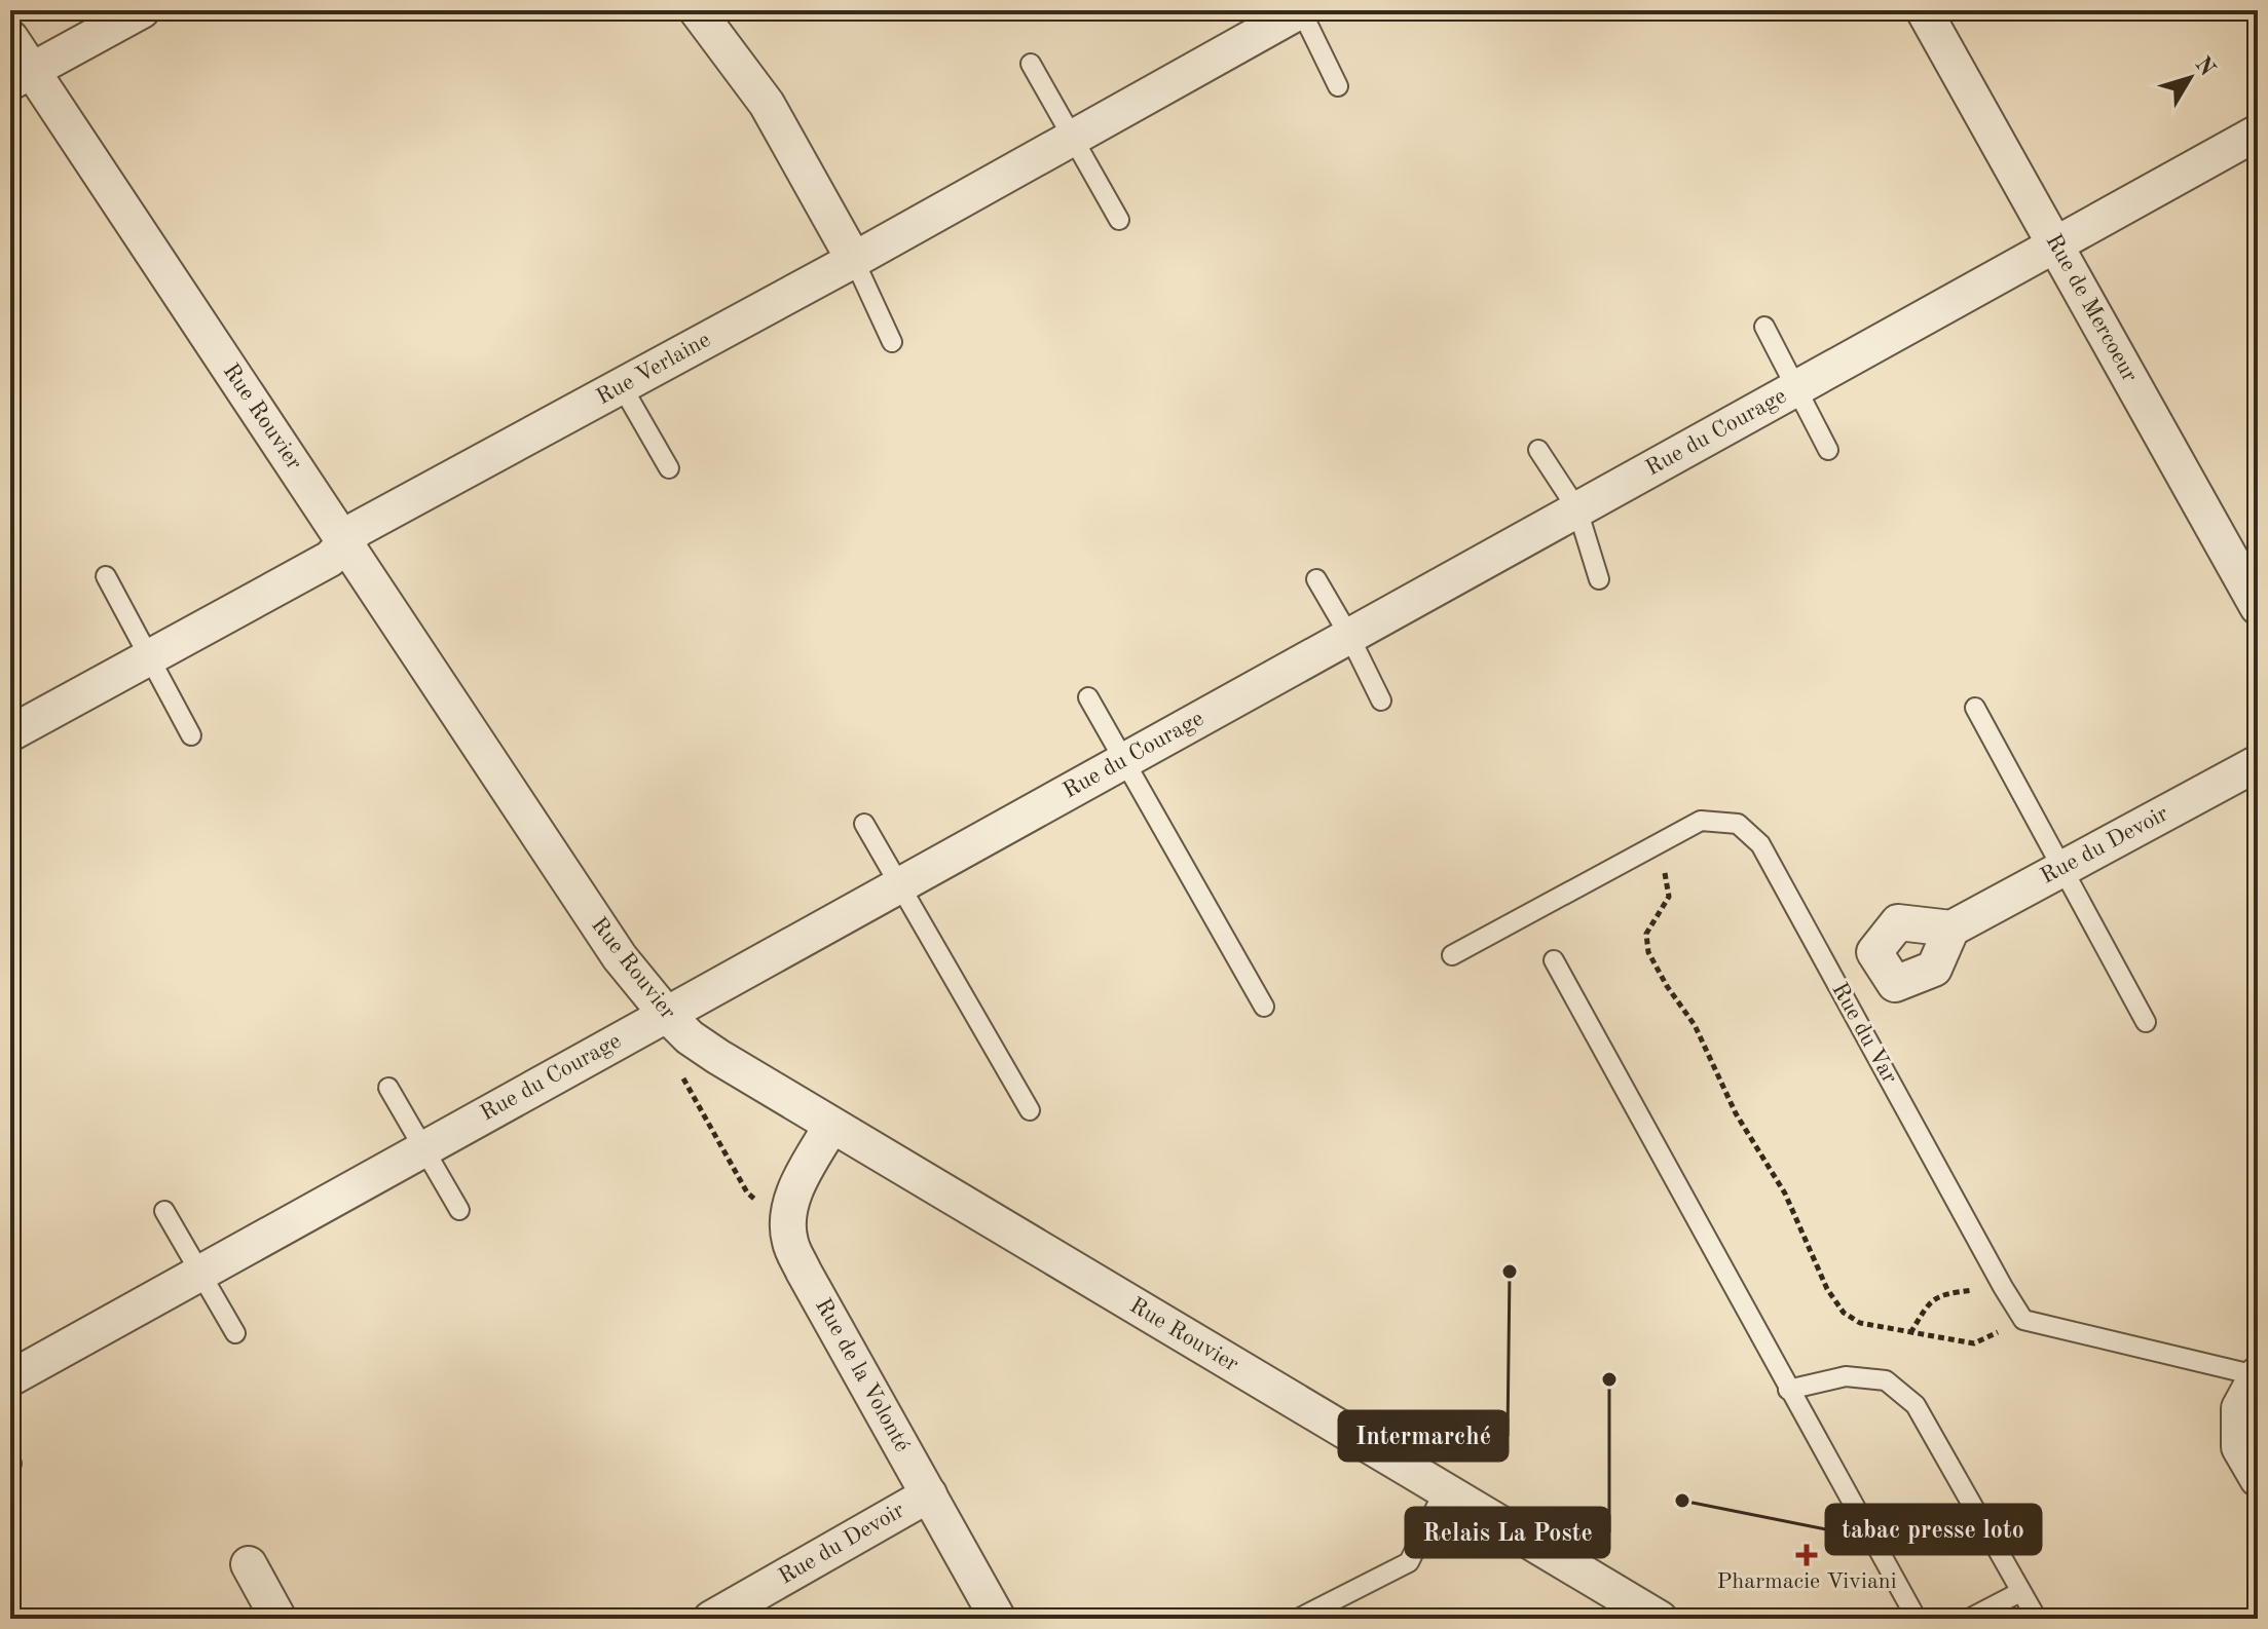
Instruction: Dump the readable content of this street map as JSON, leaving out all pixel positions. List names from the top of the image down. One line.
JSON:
{"streets":{"street":["Rue de Mercoeur","Rue Verlaine","Rue Rouvier","Rue du Courage","Rue du Devoir","Rue de la Volonté"],"lane":["Rue du Var"]},"crossings":[["Rue de Mercoeur","Rue du Courage"],["Rue Verlaine","Rue Rouvier"],["Rue Rouvier","Rue du Courage"],["Rue du Devoir","Rue de la Volonté"]],"places":{"other":["Intermarché","Relais La Poste","tabac presse loto"],"health":["Pharmacie Viviani"]},"north":"top right"}
